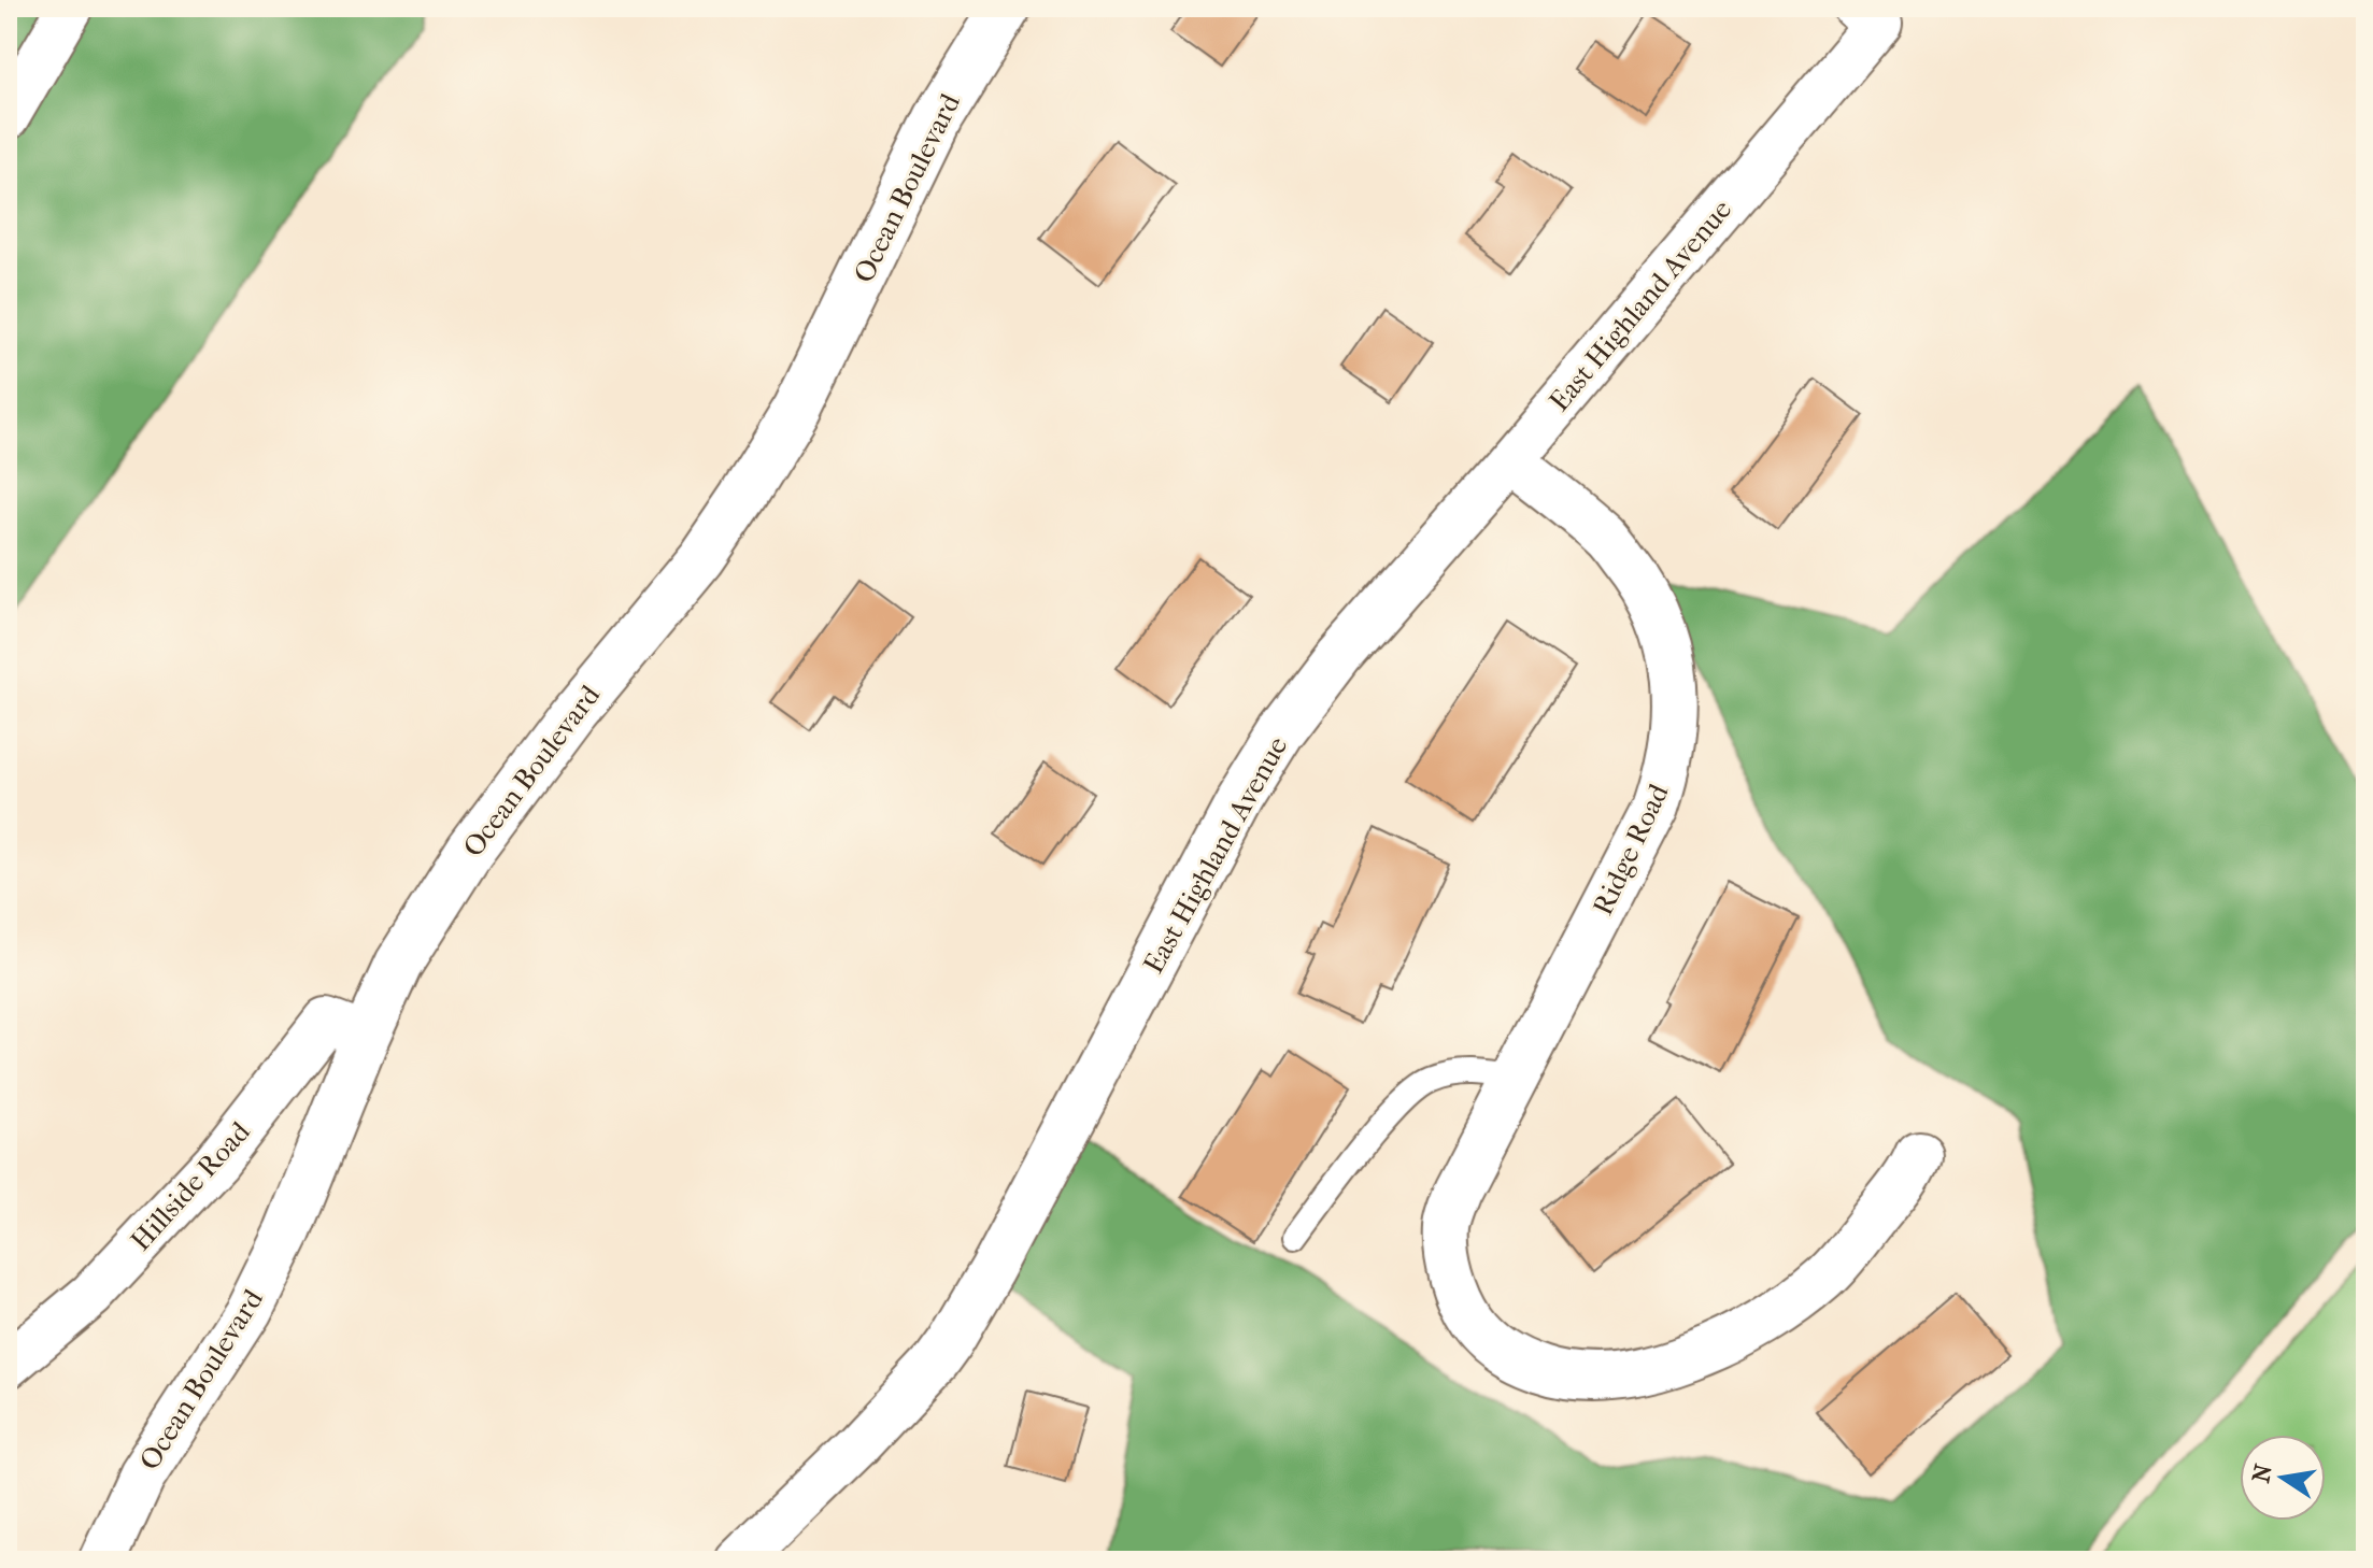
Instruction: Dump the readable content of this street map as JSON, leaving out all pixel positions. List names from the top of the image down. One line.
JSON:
{"streets":{"street":["Ocean Boulevard","East Highland Avenue","Ridge Road","Hillside Road"]},"crossings":[["Ocean Boulevard","Hillside Road"],["East Highland Avenue","Ridge Road"]],"north":"left"}
